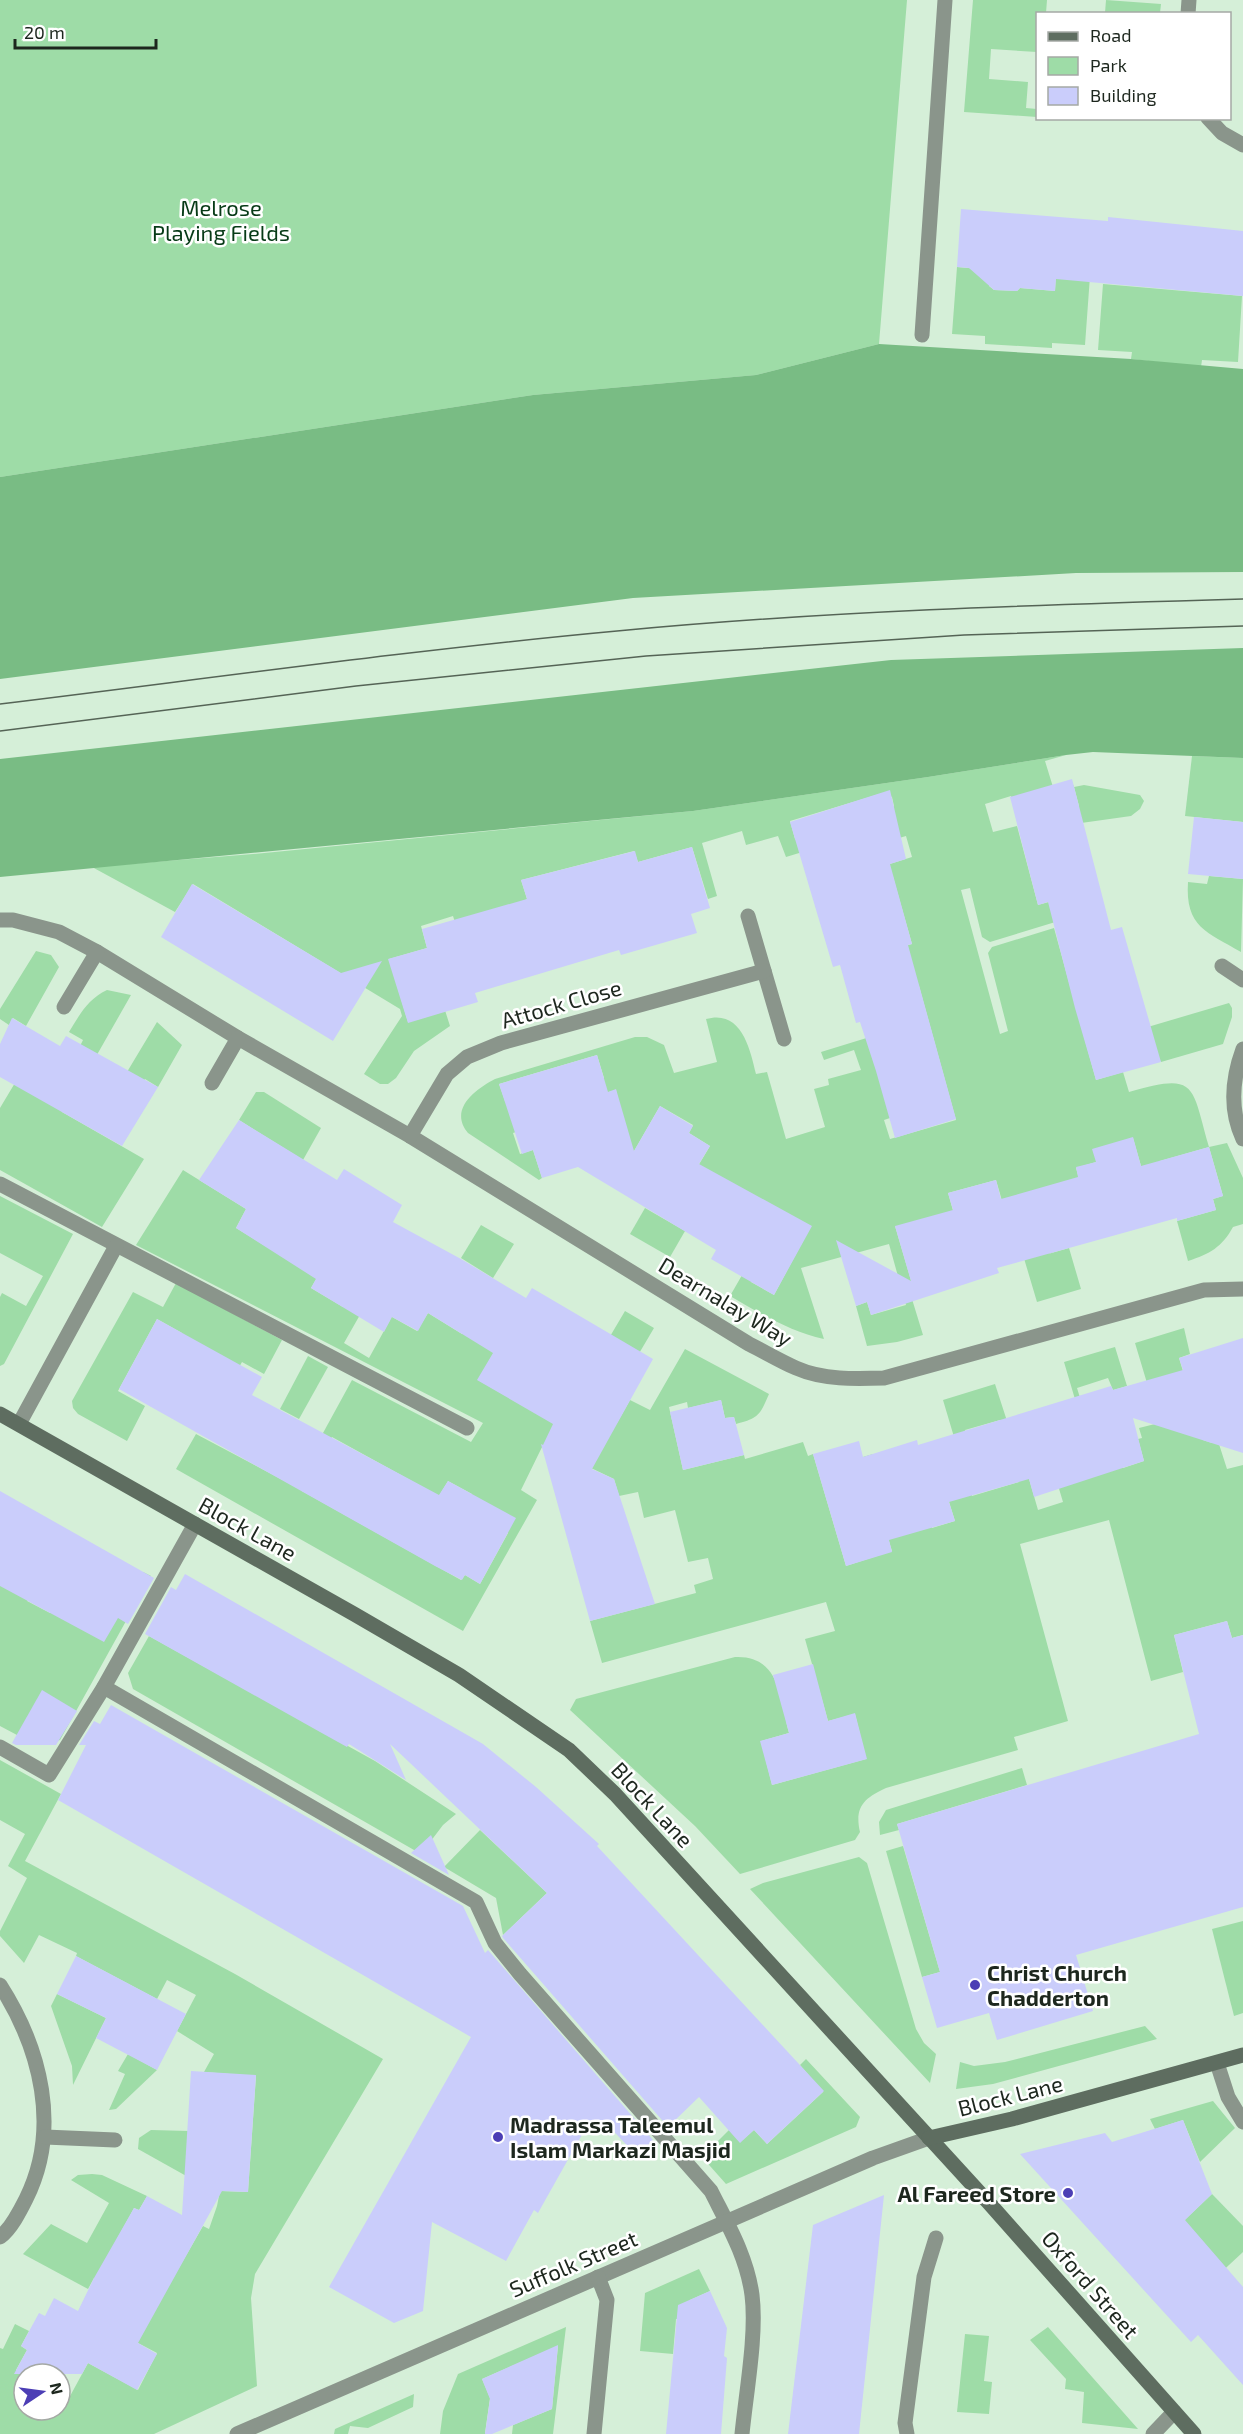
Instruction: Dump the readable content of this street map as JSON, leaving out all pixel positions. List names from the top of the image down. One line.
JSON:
{"streets":{"main road":["Block Lane","Oxford Street"],"street":["Attock Close","Dearnalay Way","Suffolk Street"]},"crossings":[["Attock Close","Dearnalay Way"],["Block Lane","Suffolk Street"],["Block Lane","Oxford Street"],["Suffolk Street","Oxford Street"]],"parks":["Melrose Playing Fields"],"places":["Christ Church Chadderton","Madrassa Taleemul Islam Markazi Masjid","Al Fareed Store"],"legend":["Road","Park","Building"],"scale_bar":"20 m","north":"right"}
